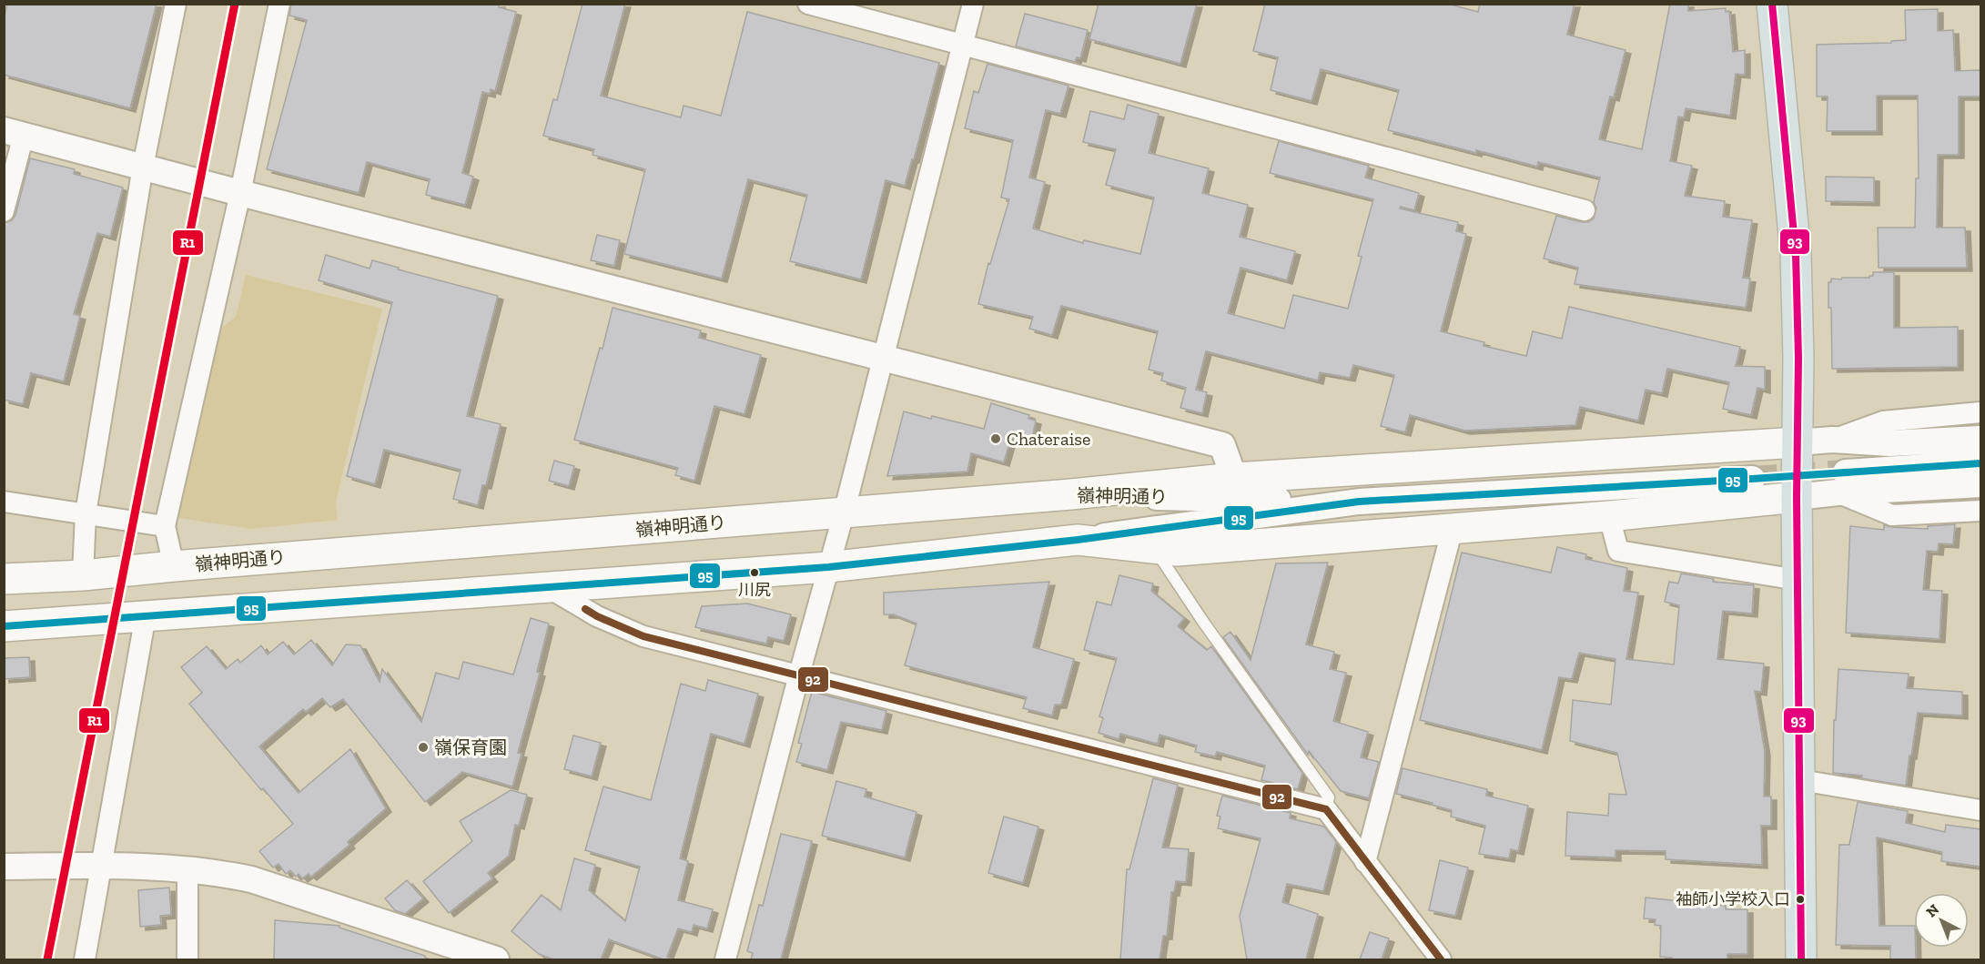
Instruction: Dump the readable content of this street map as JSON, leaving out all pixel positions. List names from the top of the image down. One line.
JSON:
{"streets":{"main road":["嶺神明通り"]},"places":["Chateraise","川尻","嶺保育園","袖師小学校入口"],"lines":["transit line R1","transit line 93","transit line 95","transit line 92"],"north":"top left"}
